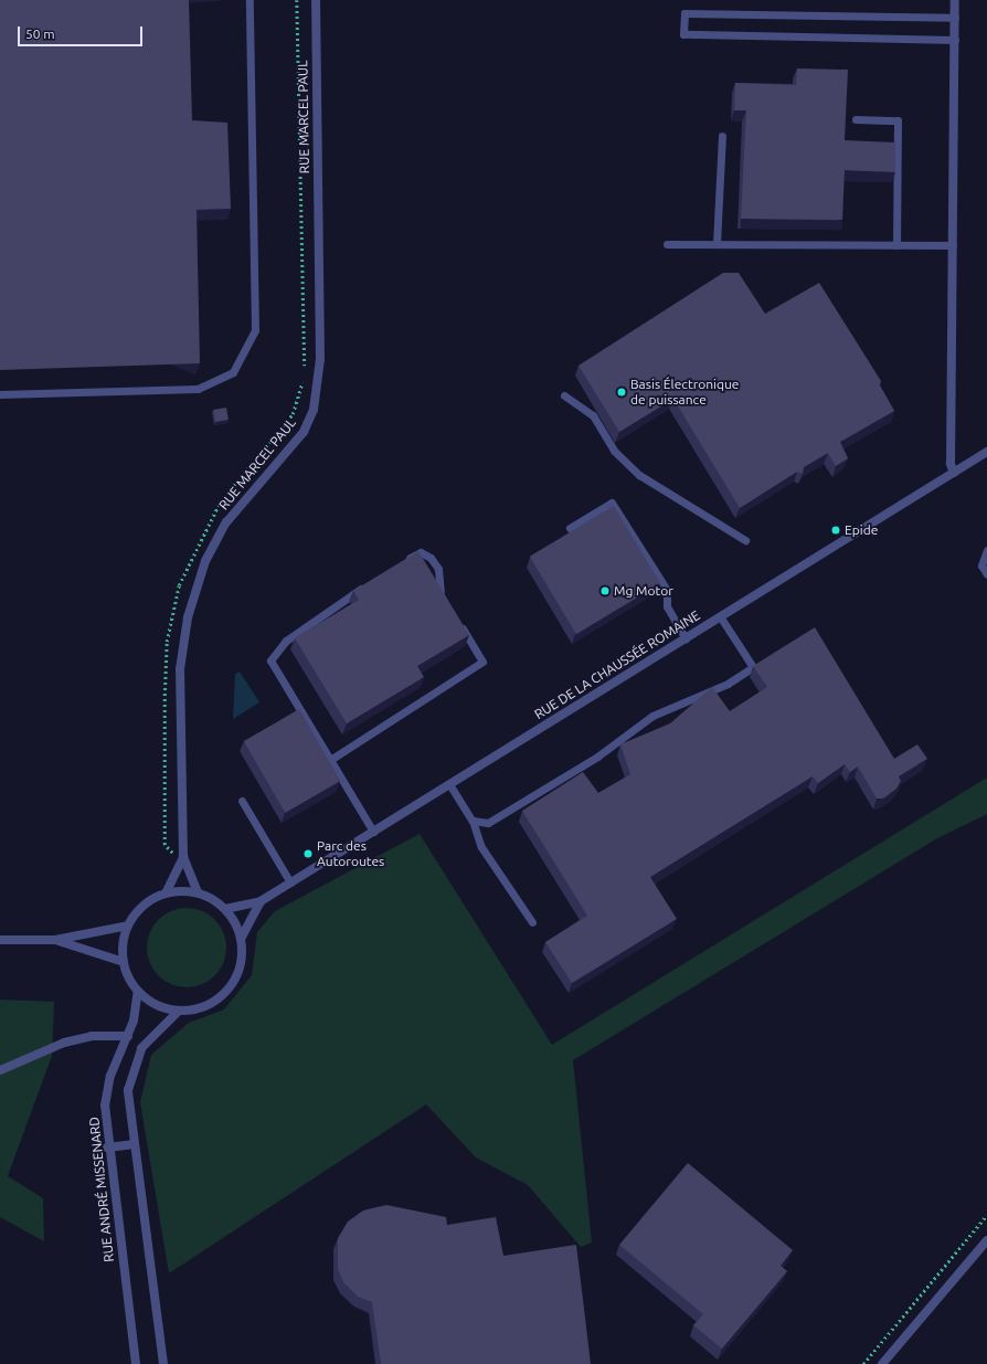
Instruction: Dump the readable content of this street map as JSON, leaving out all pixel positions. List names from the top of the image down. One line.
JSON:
{"streets":{"street":["RUE MARCEL PAUL","RUE DE LA CHAUSSÉE ROMAINE","RUE ANDRÉ MISSENARD"]},"crossings":[["RUE MARCEL PAUL","RUE DE LA CHAUSSÉE ROMAINE"],["RUE MARCEL PAUL","RUE ANDRÉ MISSENARD"],["RUE DE LA CHAUSSÉE ROMAINE","RUE ANDRÉ MISSENARD"]],"places":["Basis Électronique de puissance","Epide","Mg Motor","Parc des Autoroutes"],"scale_bar":"50 m"}
